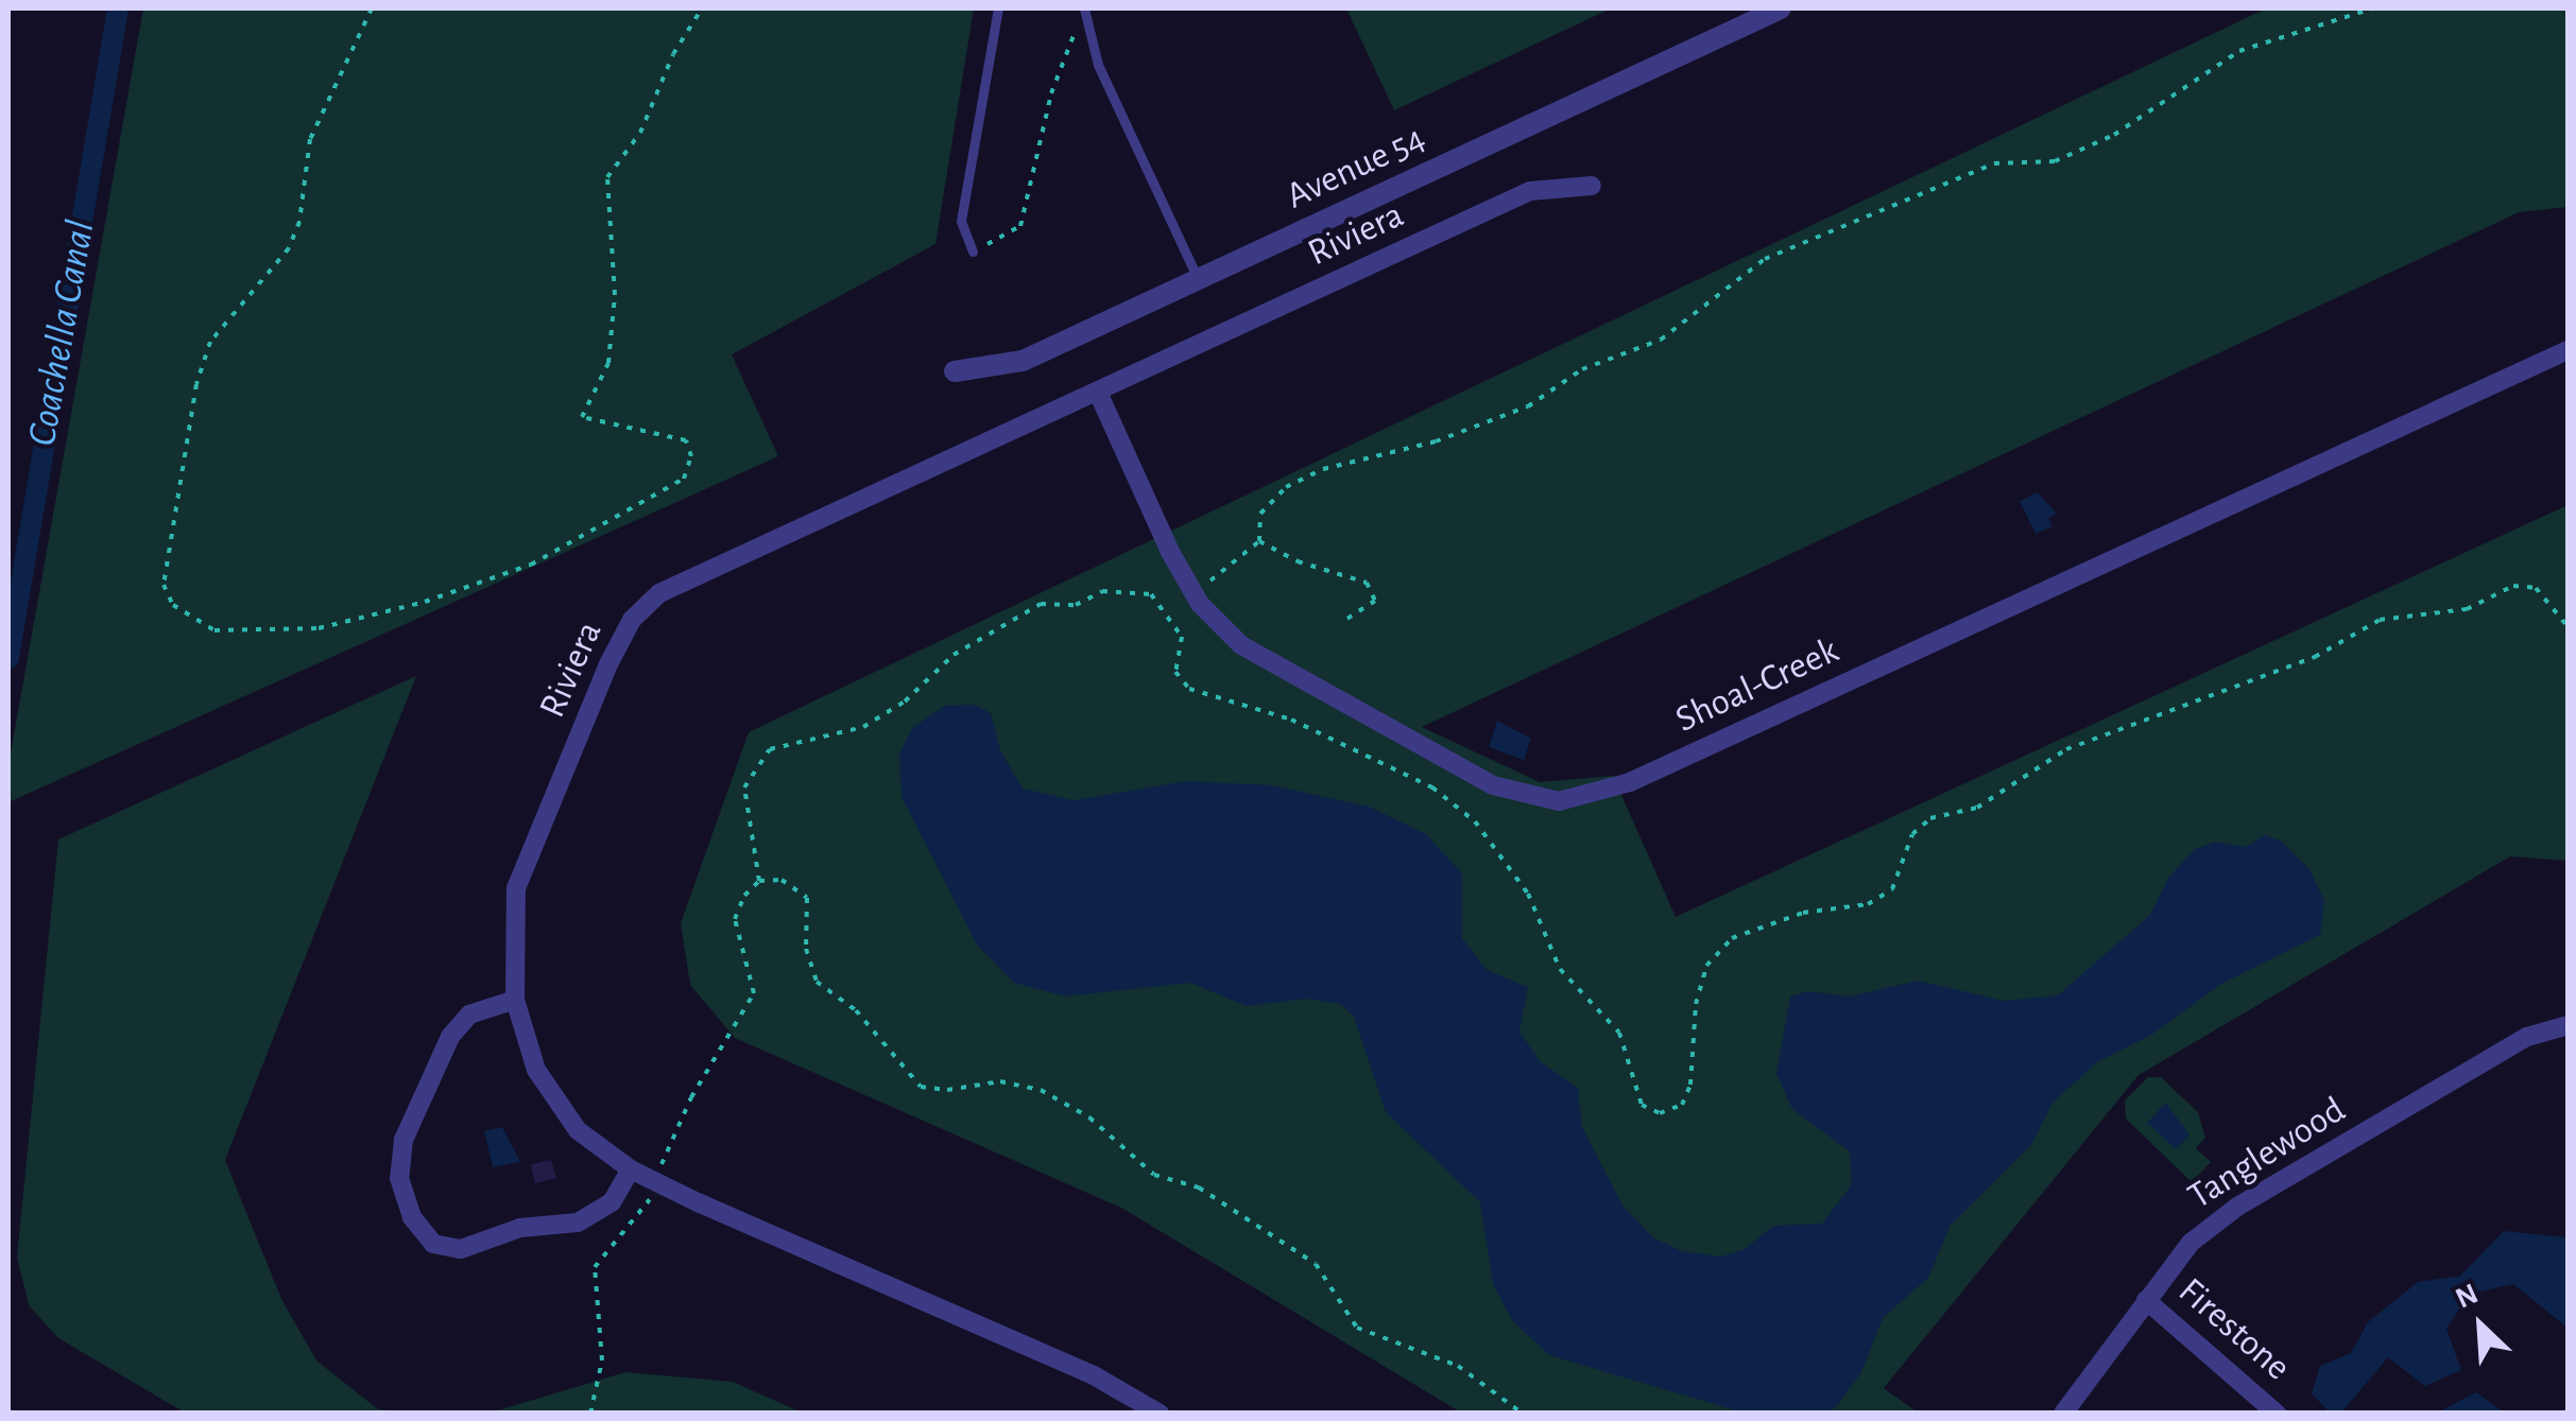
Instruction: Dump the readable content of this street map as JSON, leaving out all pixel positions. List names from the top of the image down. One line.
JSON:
{"streets":{"street":["Avenue 54","Riviera","Shoal-Creek","Tanglewood","Firestone"]},"crossings":[["Riviera","Shoal-Creek"],["Tanglewood","Firestone"]],"water":["Coachella Canal"],"north":"top left"}
